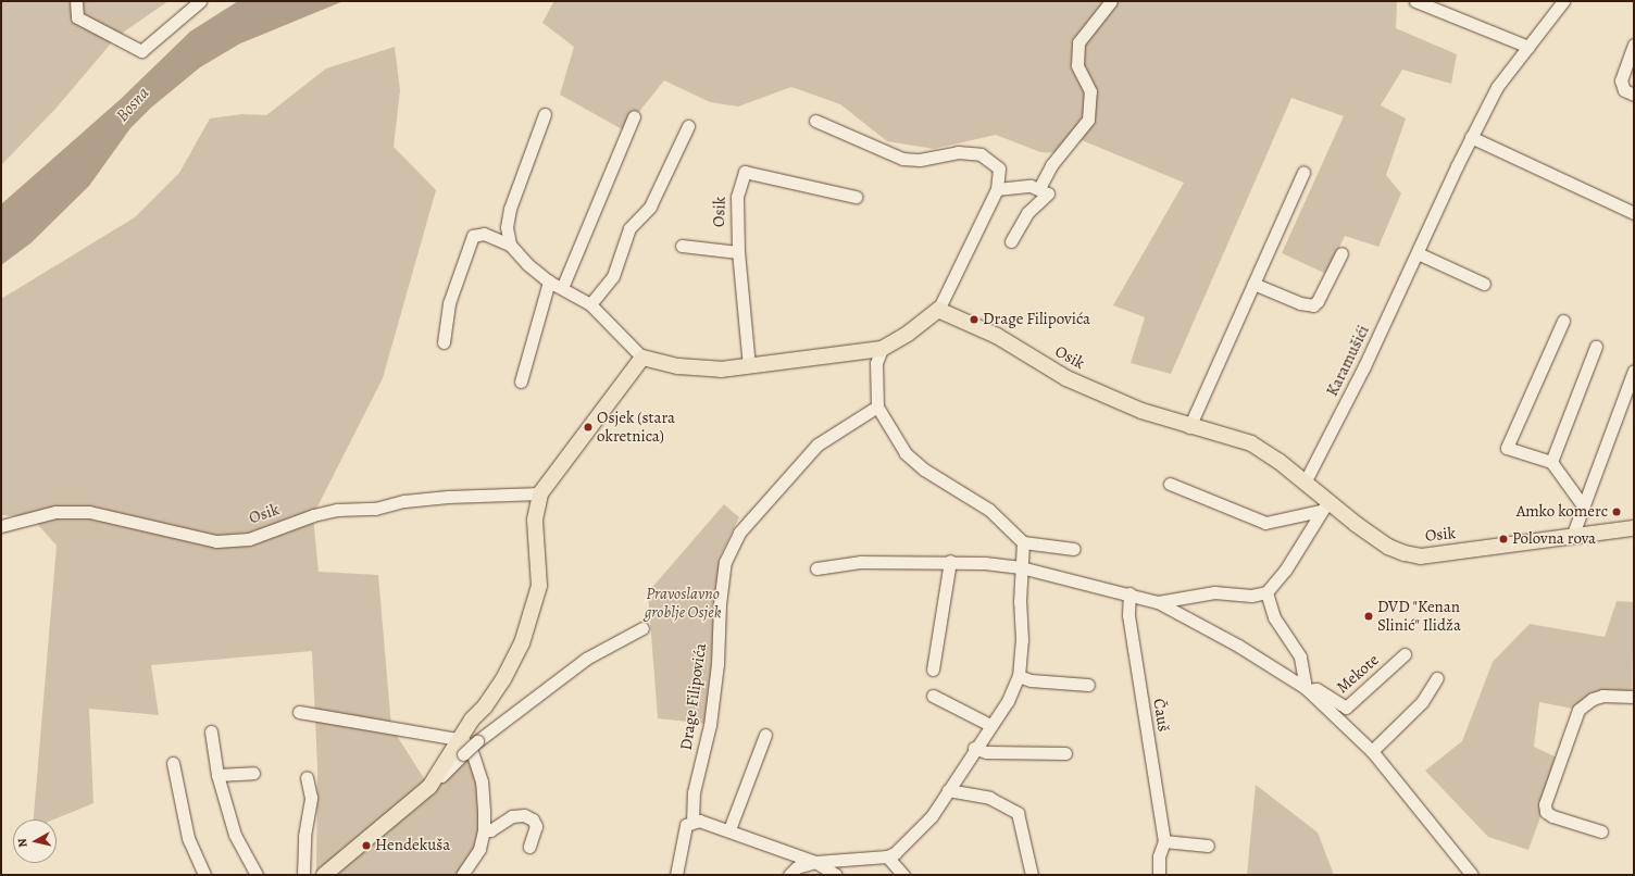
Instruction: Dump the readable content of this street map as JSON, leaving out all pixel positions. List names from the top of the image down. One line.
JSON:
{"streets":{"main road":["Osik"],"street":["Karamušići","Mekote","Drage Filipovića","Čauš"]},"crossings":[["Osik","Karamušići"]],"water":["Bosna"],"parks":["Pravoslavno groblje Osjek"],"places":["Drage Filipovića","Osjek (stara okretnica)","Amko komerc","Polovna rova","DVD \"Kenan Slinić\" Ilidža","Hendekuša"],"north":"left"}
